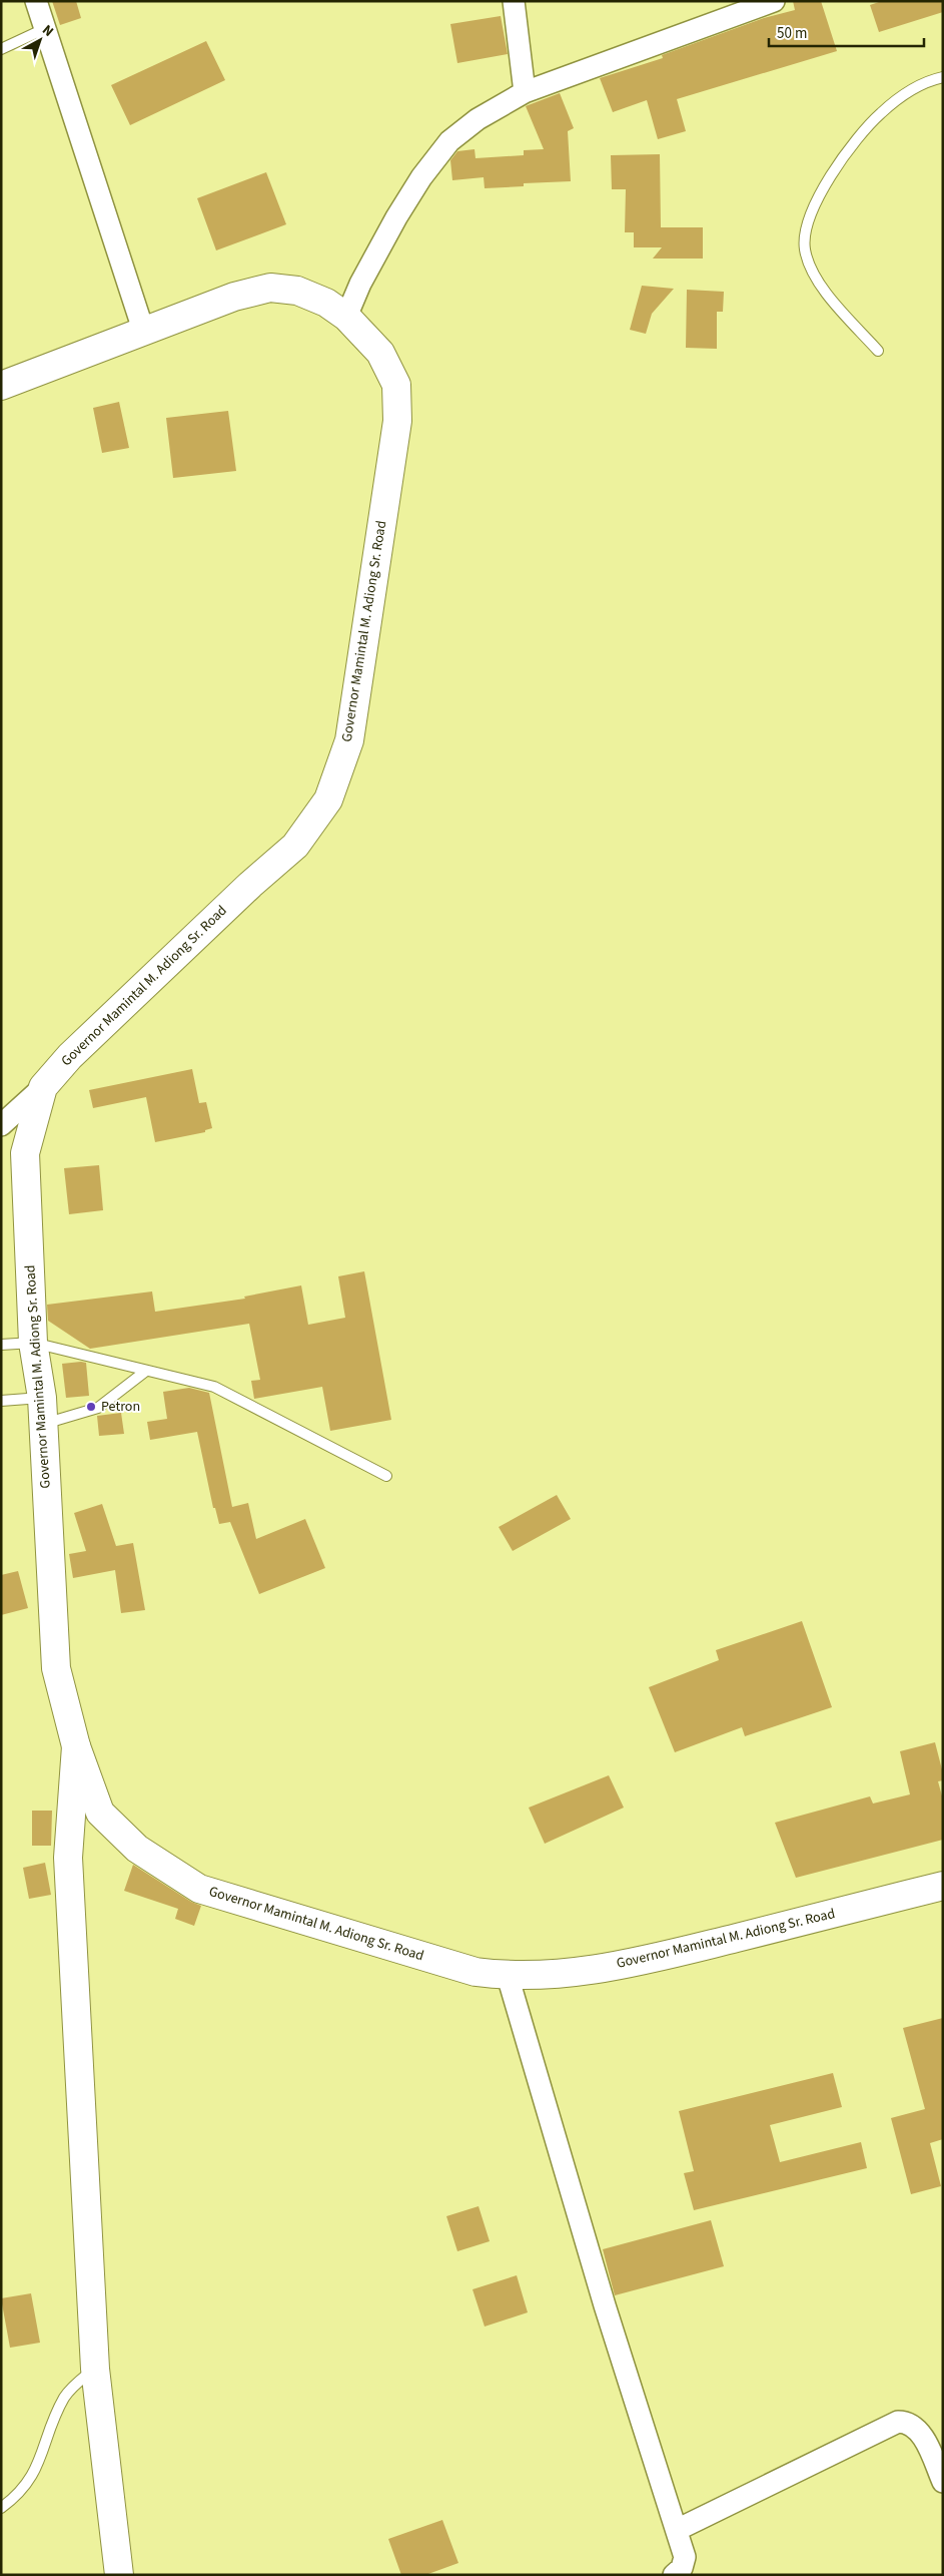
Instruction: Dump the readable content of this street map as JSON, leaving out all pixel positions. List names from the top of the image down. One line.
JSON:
{"streets":{"main road":["Governor Mamintal M. Adiong Sr. Road"]},"places":["Petron"],"scale_bar":"50 m","north":"top right"}
